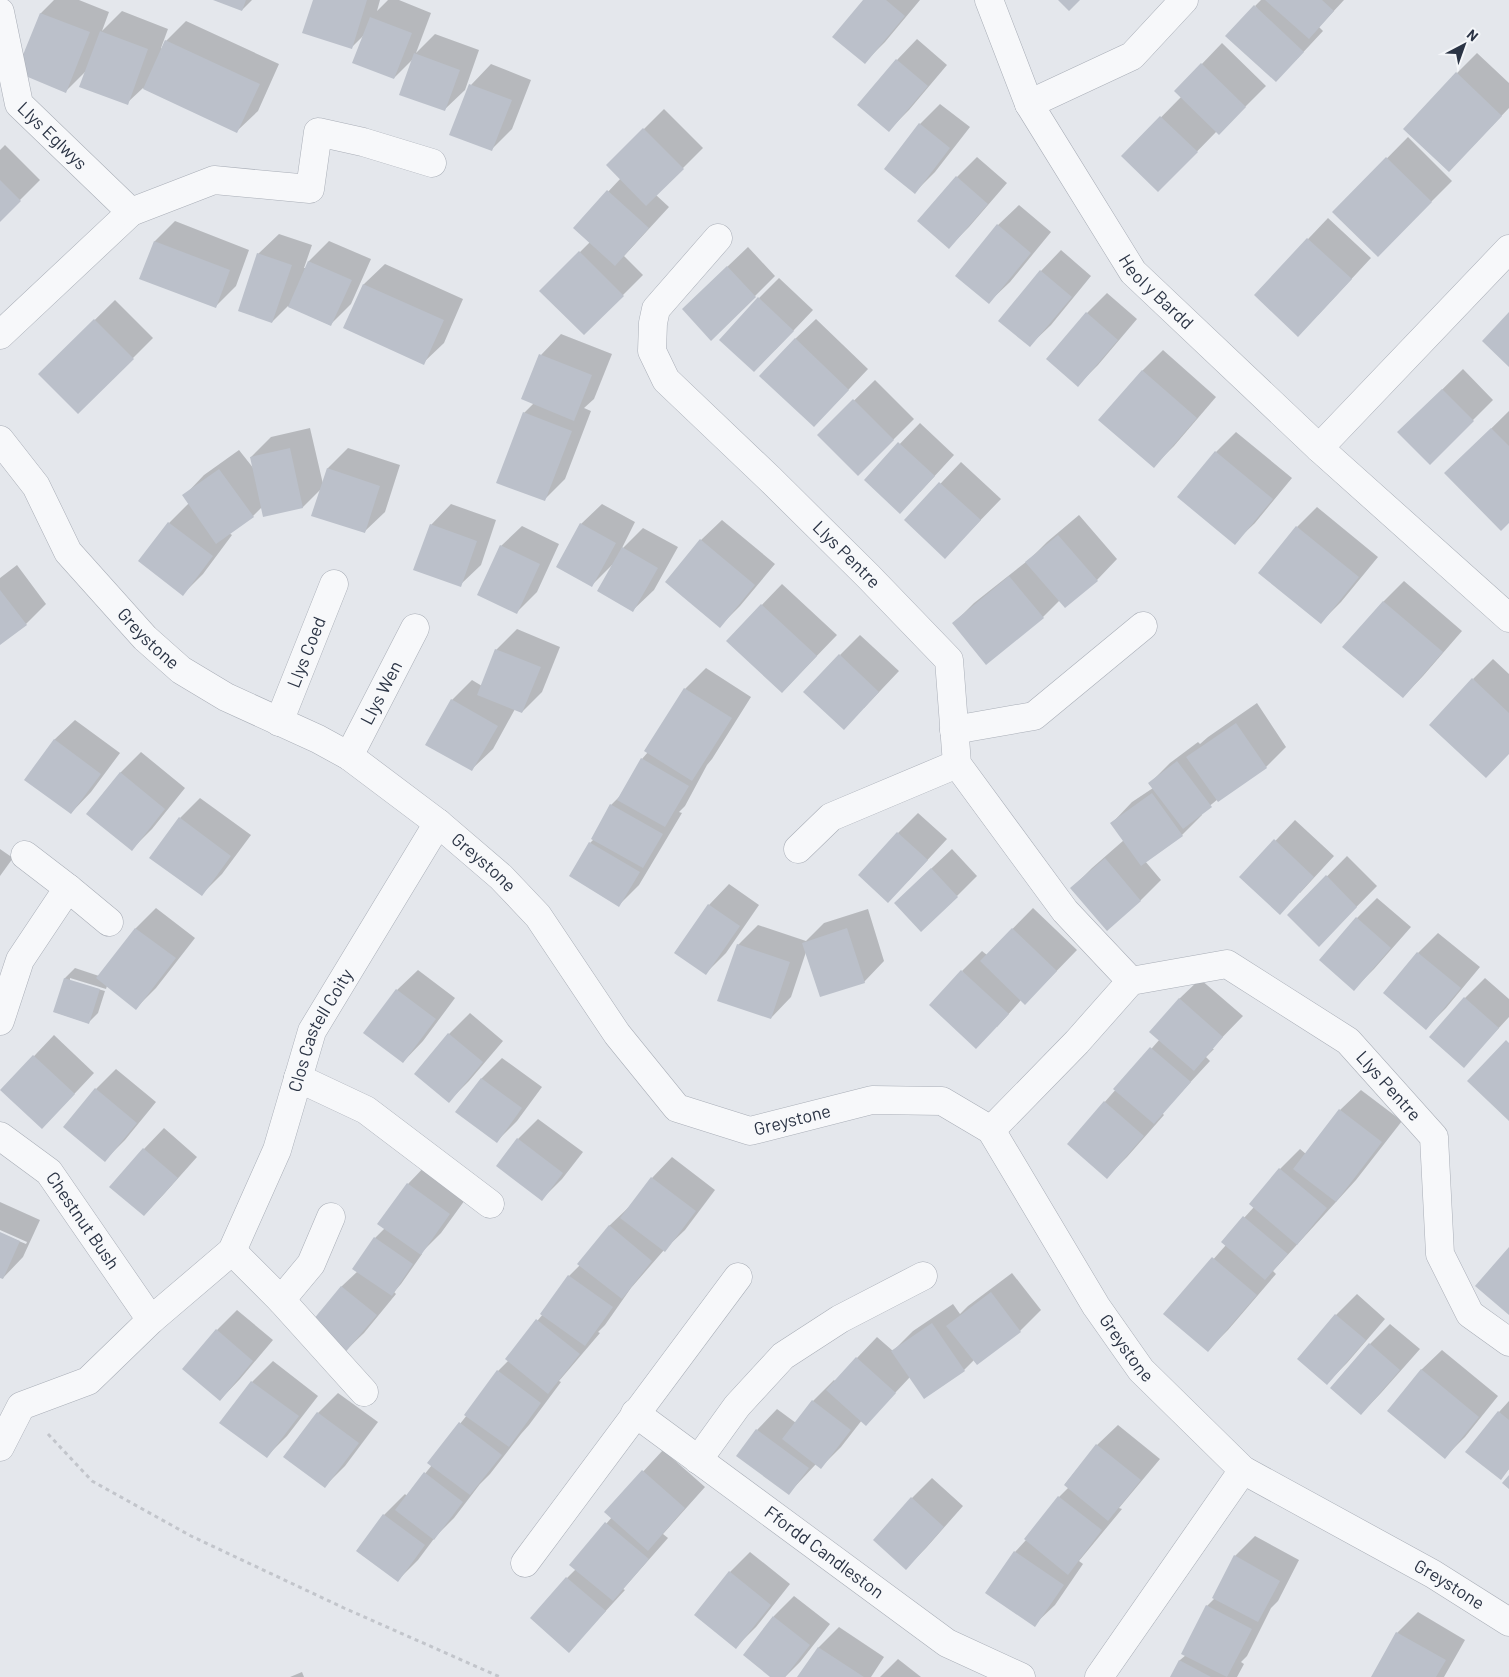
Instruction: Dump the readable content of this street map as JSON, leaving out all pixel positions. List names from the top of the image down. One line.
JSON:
{"streets":{"street":["Llys Eglwys","Heol y Bardd","Llys Pentre","Greystone","Llys Coed","Llys Wen","Clos Castell Coity","Chestnut Bush","Ffordd Candleston"]},"crossings":[["Greystone","Llys Coed"],["Greystone","Llys Wen"],["Greystone","Clos Castell Coity"],["Clos Castell Coity","Chestnut Bush"]],"north":"top right"}
